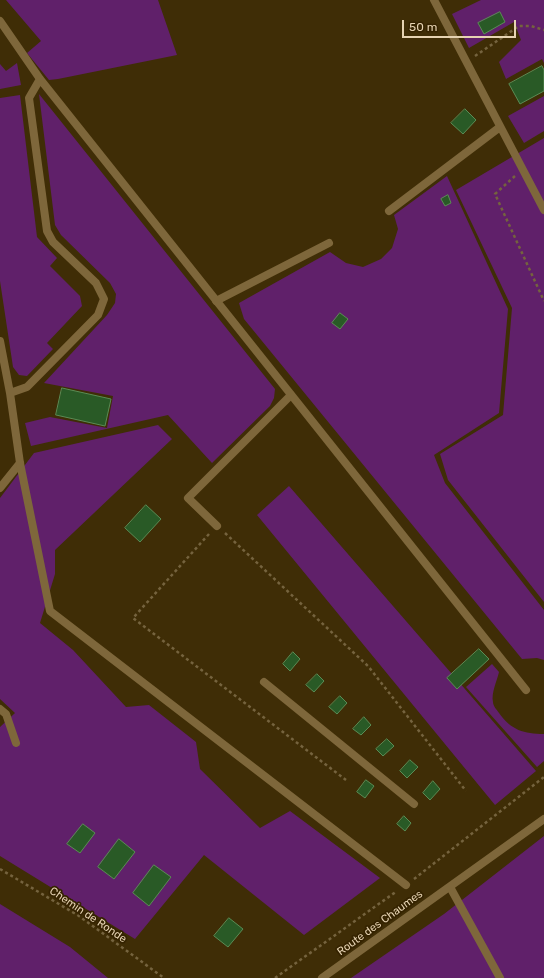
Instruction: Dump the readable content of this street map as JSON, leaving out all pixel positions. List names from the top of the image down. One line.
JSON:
{"streets":{"street":["Route des Chaumes"],"path":["Chemin de Ronde"]},"scale_bar":"50 m"}
